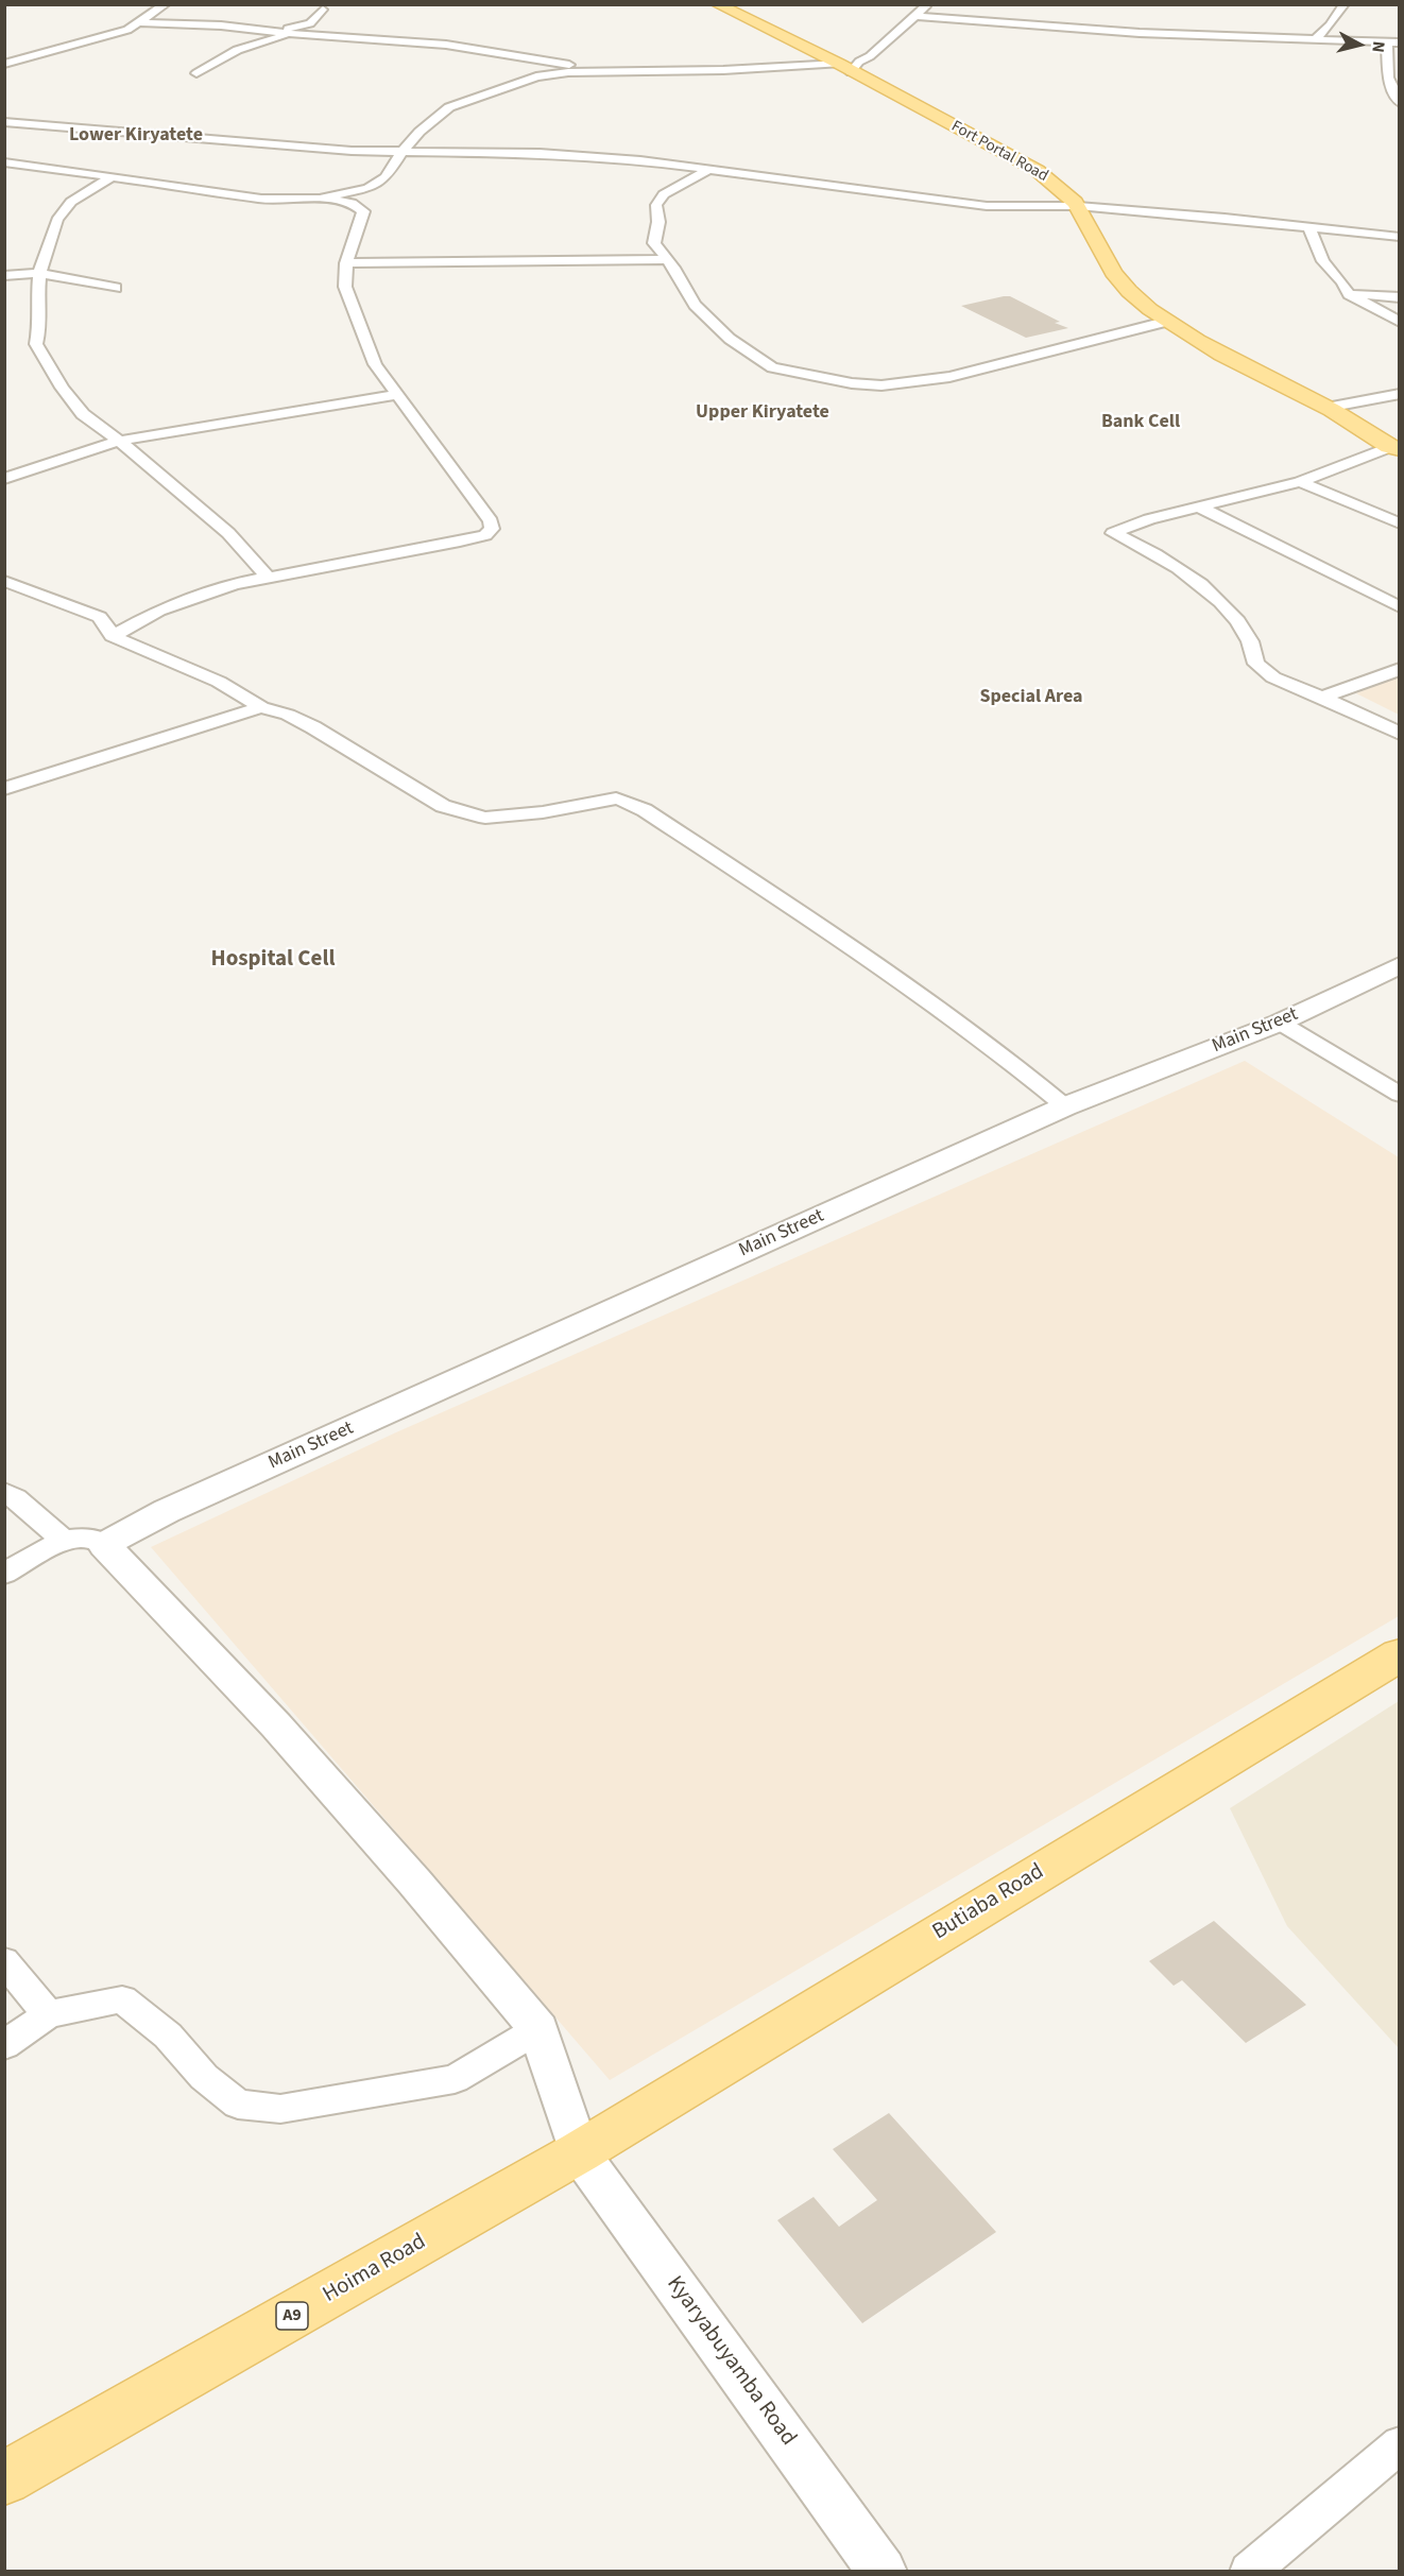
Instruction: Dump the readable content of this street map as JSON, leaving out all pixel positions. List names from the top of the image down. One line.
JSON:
{"streets":{"main road":["Fort Portal Road","Butiaba Road","Hoima Road","A9"],"street":["Main Street","Kyaryabuyamba Road"]},"crossings":[["Butiaba Road","Hoima Road"],["Butiaba Road","Kyaryabuyamba Road"],["Hoima Road","Kyaryabuyamba Road"]],"districts":["Lower Kiryatete","Upper Kiryatete","Bank Cell","Special Area","Hospital Cell"],"north":"right"}
